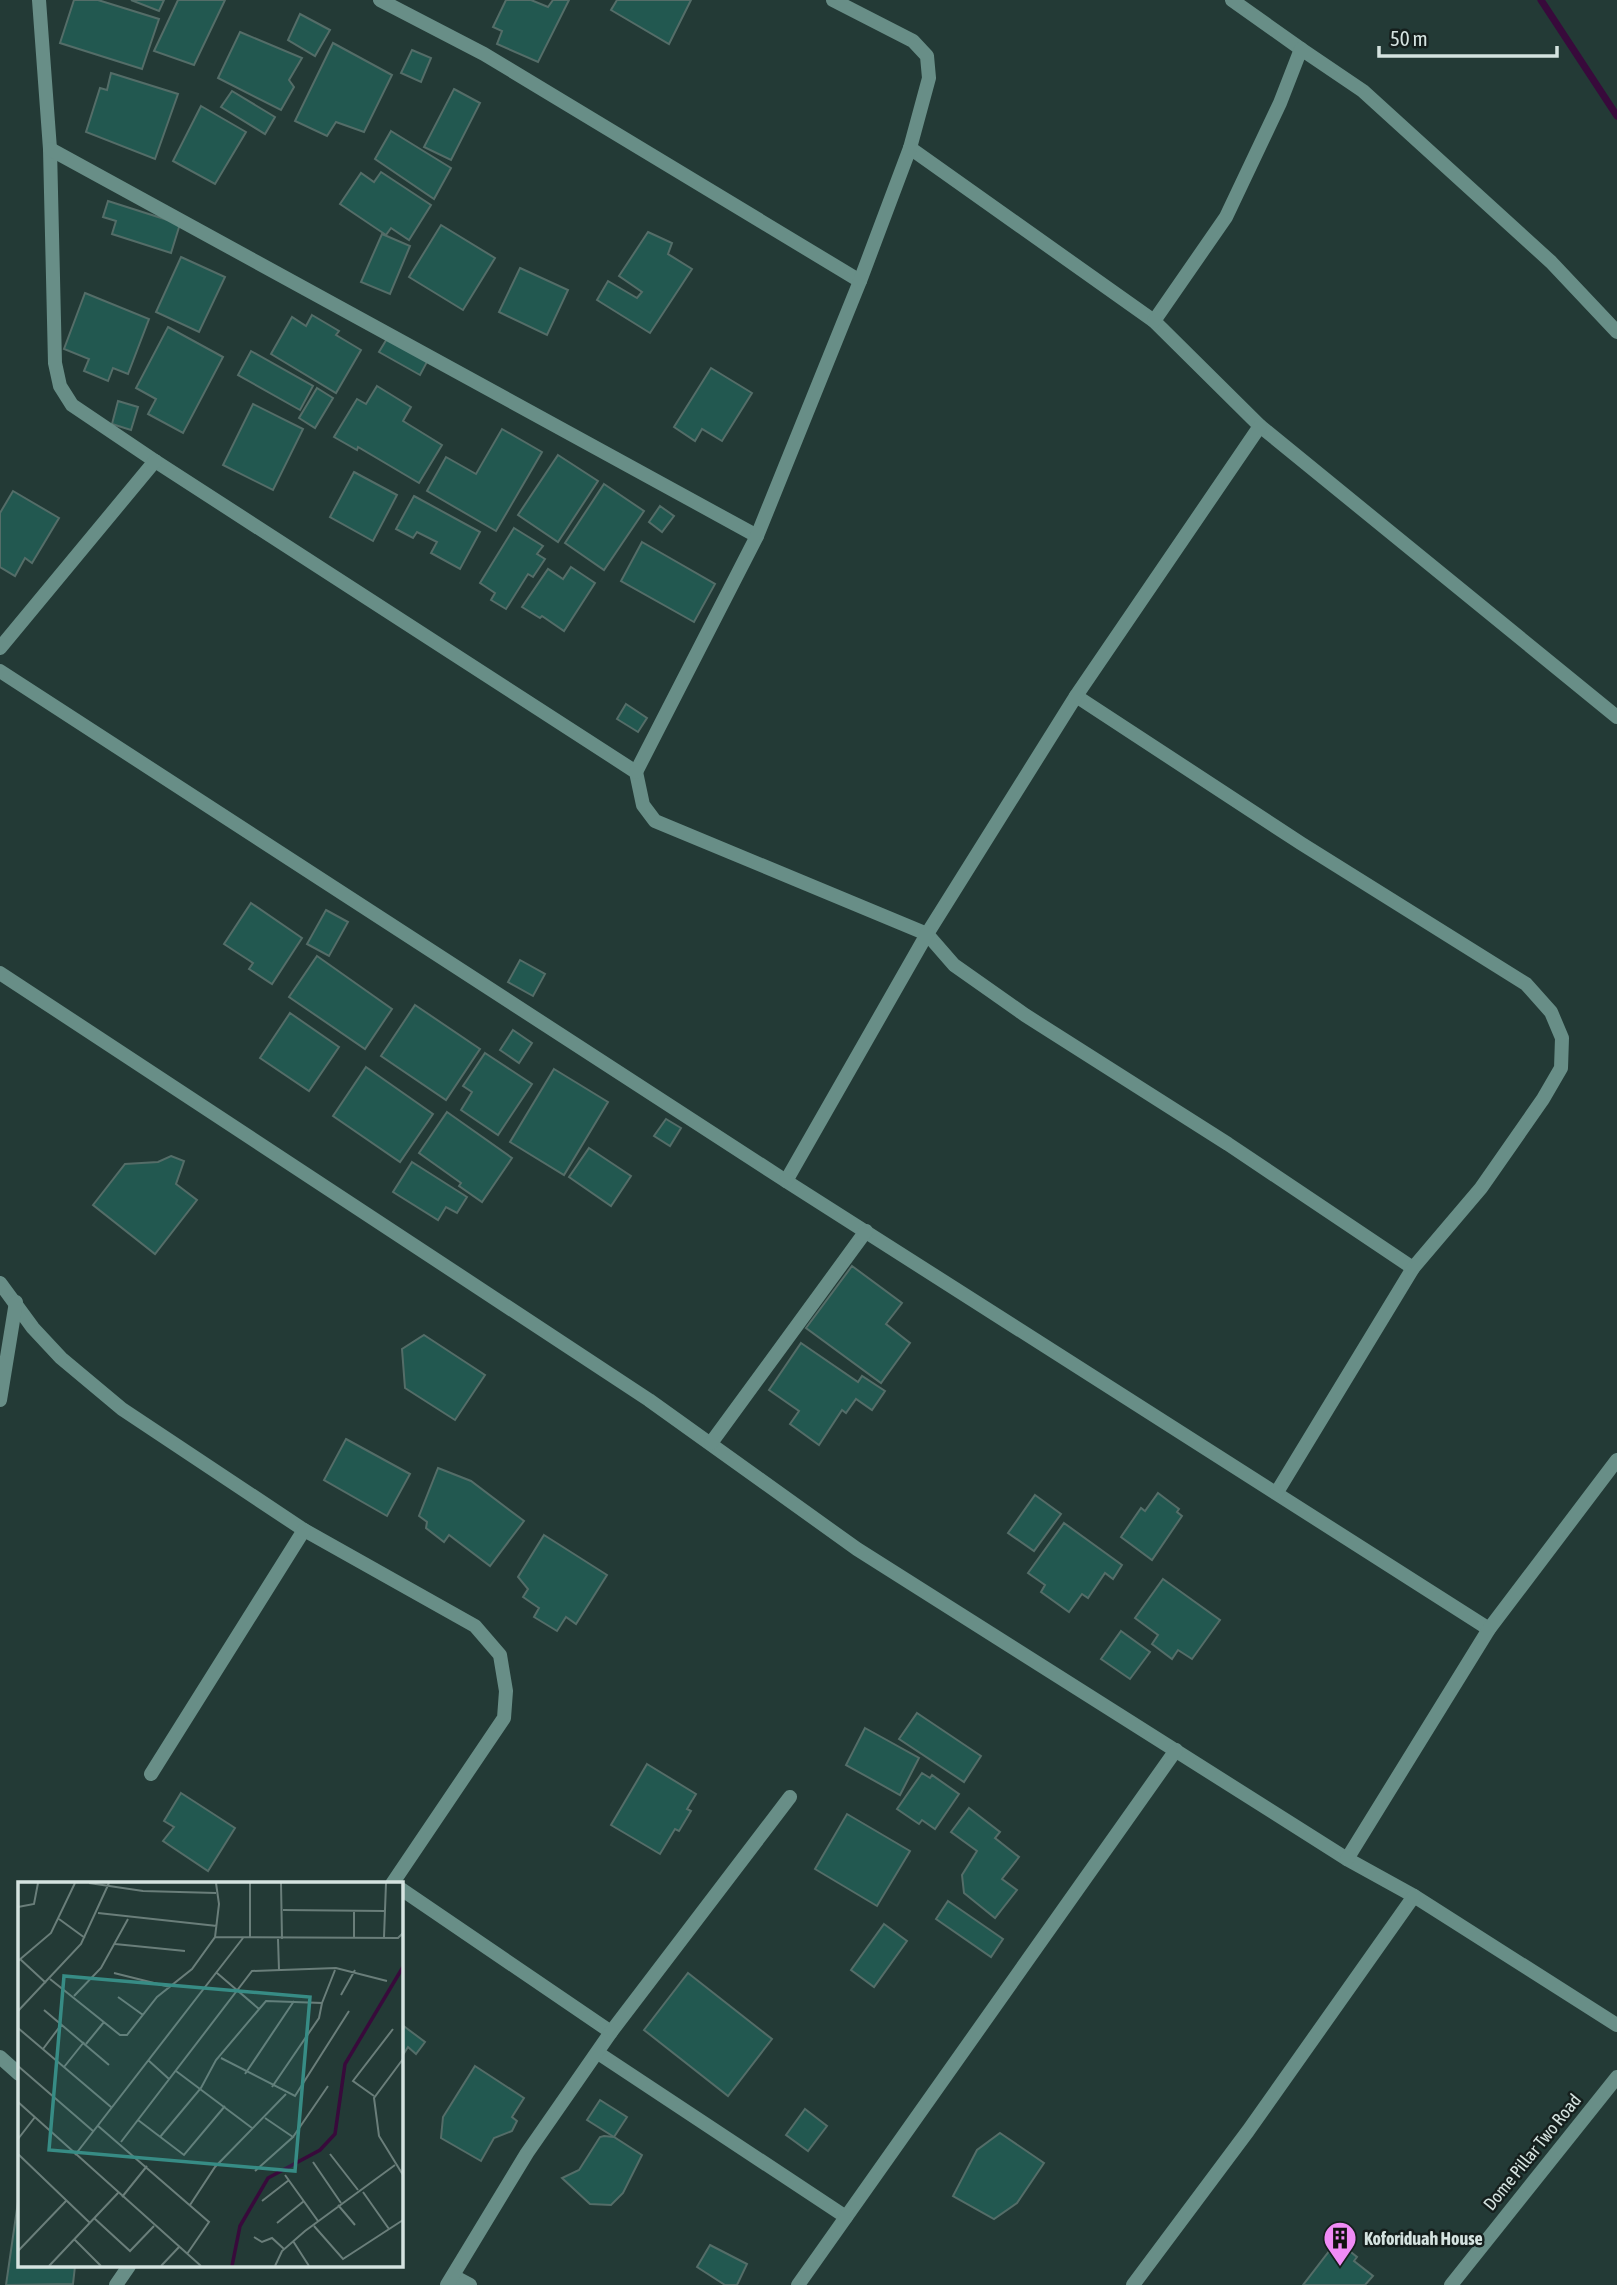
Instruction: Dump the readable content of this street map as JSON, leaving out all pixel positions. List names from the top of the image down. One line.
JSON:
{"streets":{"street":["Dome Pillar Two Road"]},"places":{"building":["Koforiduah House"]},"scale_bar":"50 m"}
